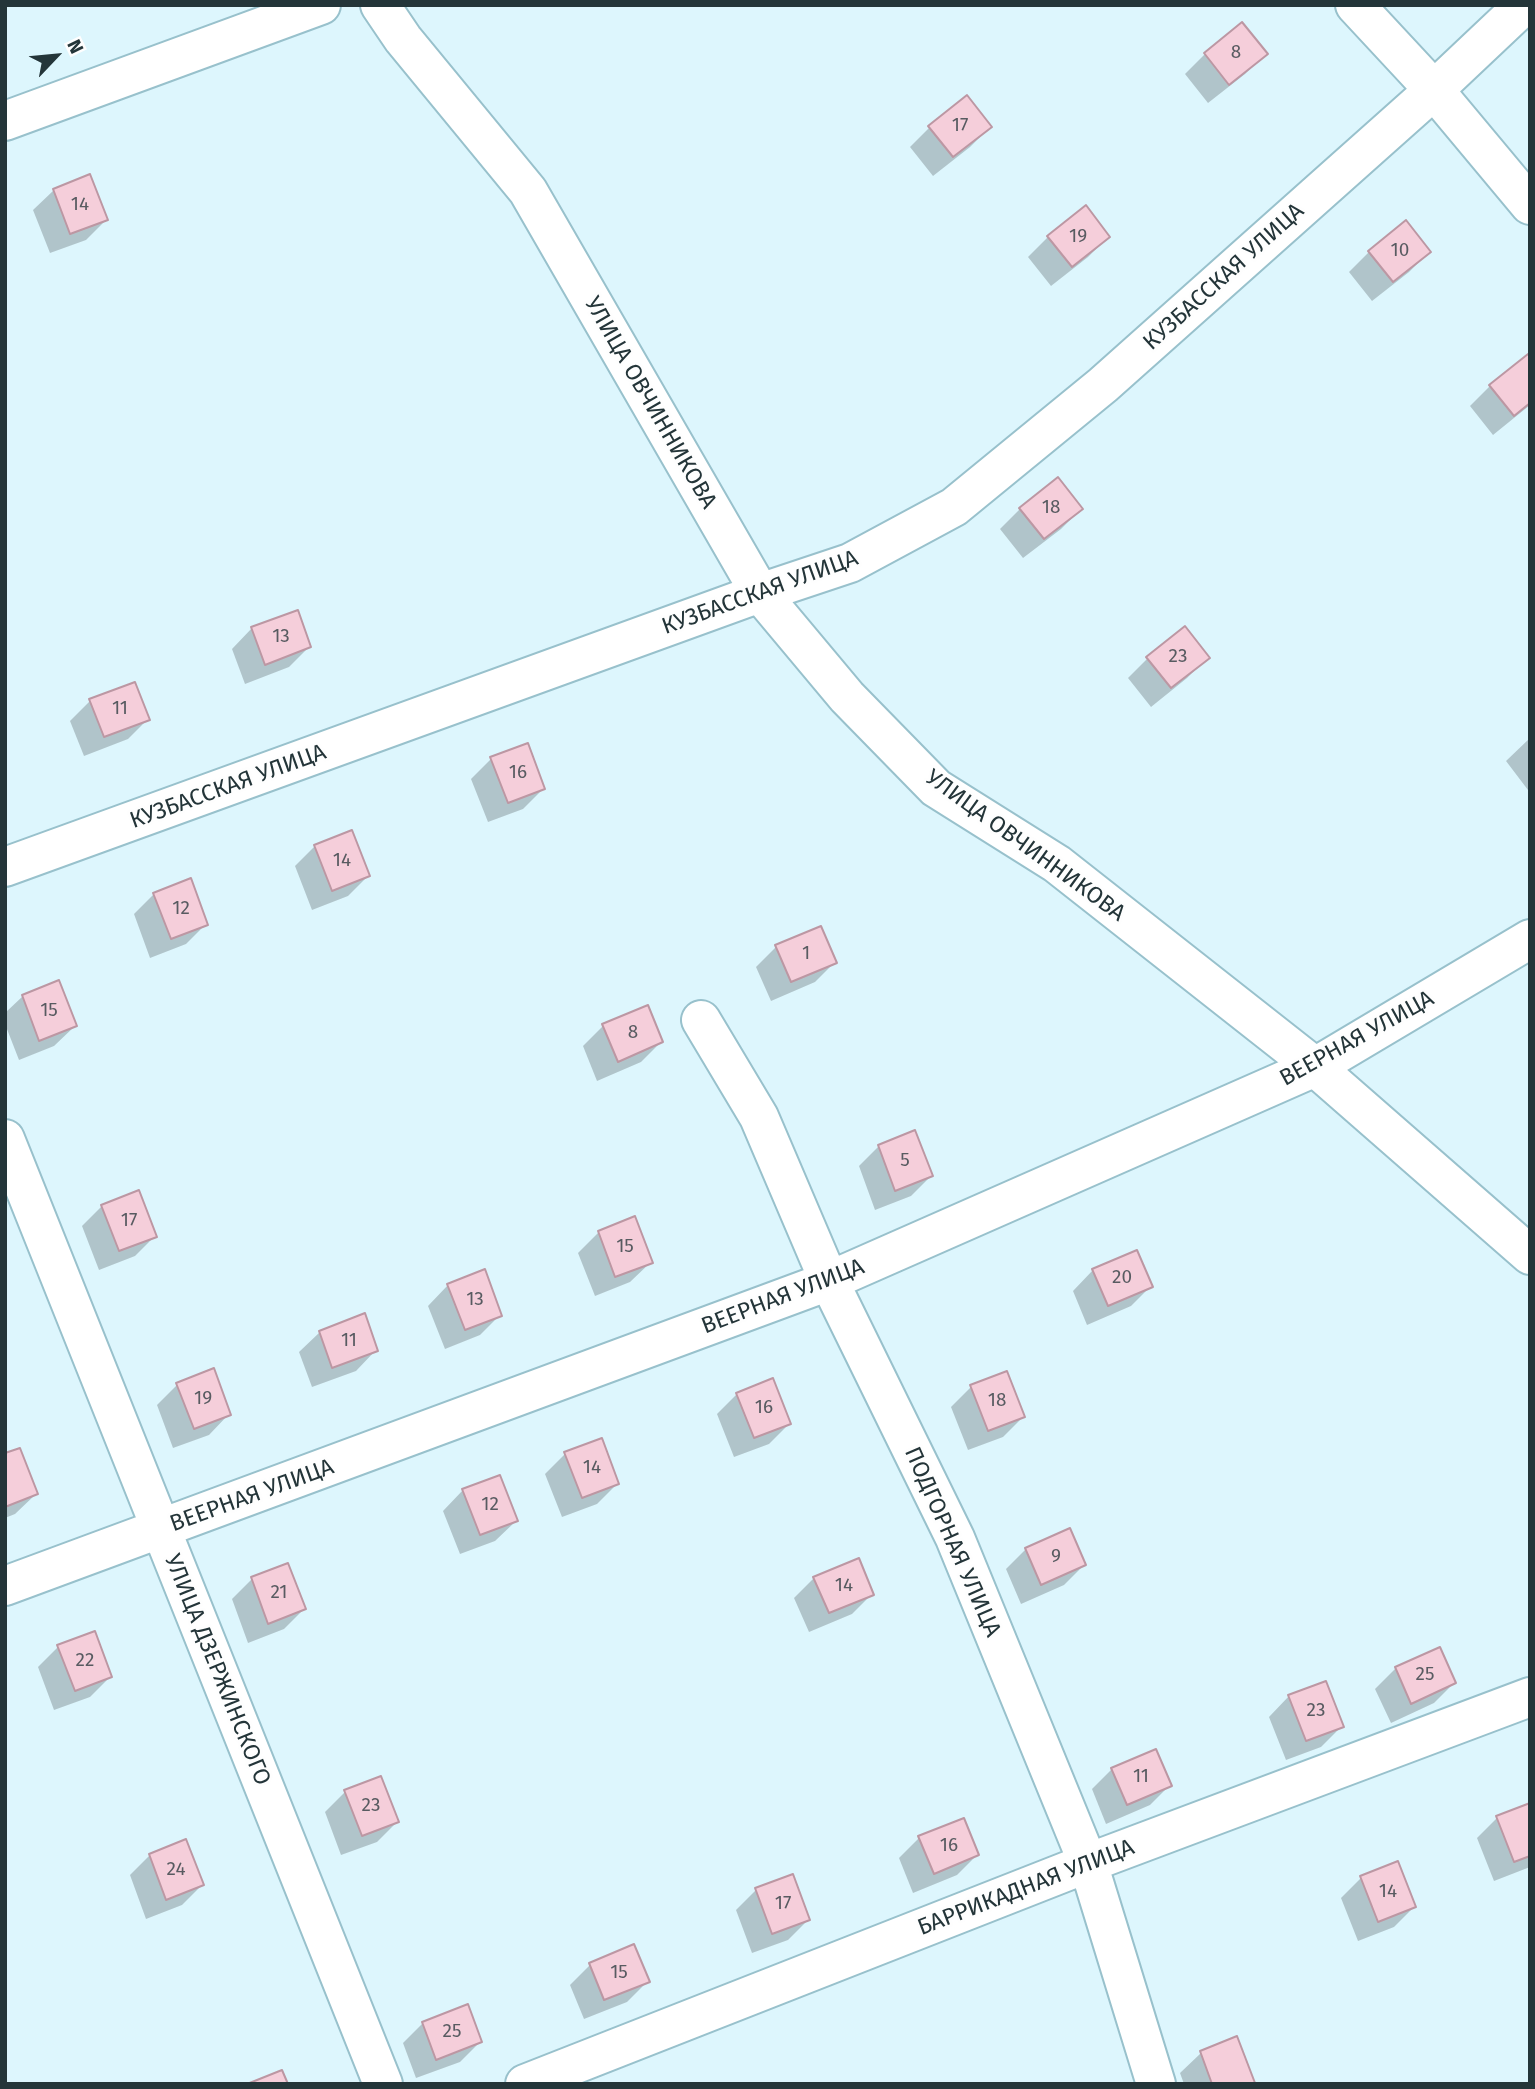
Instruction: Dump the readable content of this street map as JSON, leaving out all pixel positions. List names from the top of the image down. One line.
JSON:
{"streets":{"street":["КУЗБАССКАЯ УЛИЦА","УЛИЦА ОВЧИННИКОВА","ВЕЕРНАЯ УЛИЦА","ПОДГОРНАЯ УЛИЦА","УЛИЦА ДЗЕРЖИНСКОГО","БАРРИКАДНАЯ УЛИЦА"]},"crossings":[["КУЗБАССКАЯ УЛИЦА","УЛИЦА ОВЧИННИКОВА"],["УЛИЦА ОВЧИННИКОВА","ВЕЕРНАЯ УЛИЦА"],["ВЕЕРНАЯ УЛИЦА","ПОДГОРНАЯ УЛИЦА"],["ВЕЕРНАЯ УЛИЦА","УЛИЦА ДЗЕРЖИНСКОГО"],["ПОДГОРНАЯ УЛИЦА","БАРРИКАДНАЯ УЛИЦА"]],"house_numbers":["8","17","14","19","10","18","13","23","11","16","14","12","1","15","8","5","17","15","20","13","11","19","18","16","14","12","9","14","21","22","25","23","11","23","16","24","14","17","15","25"],"north":"top right"}
